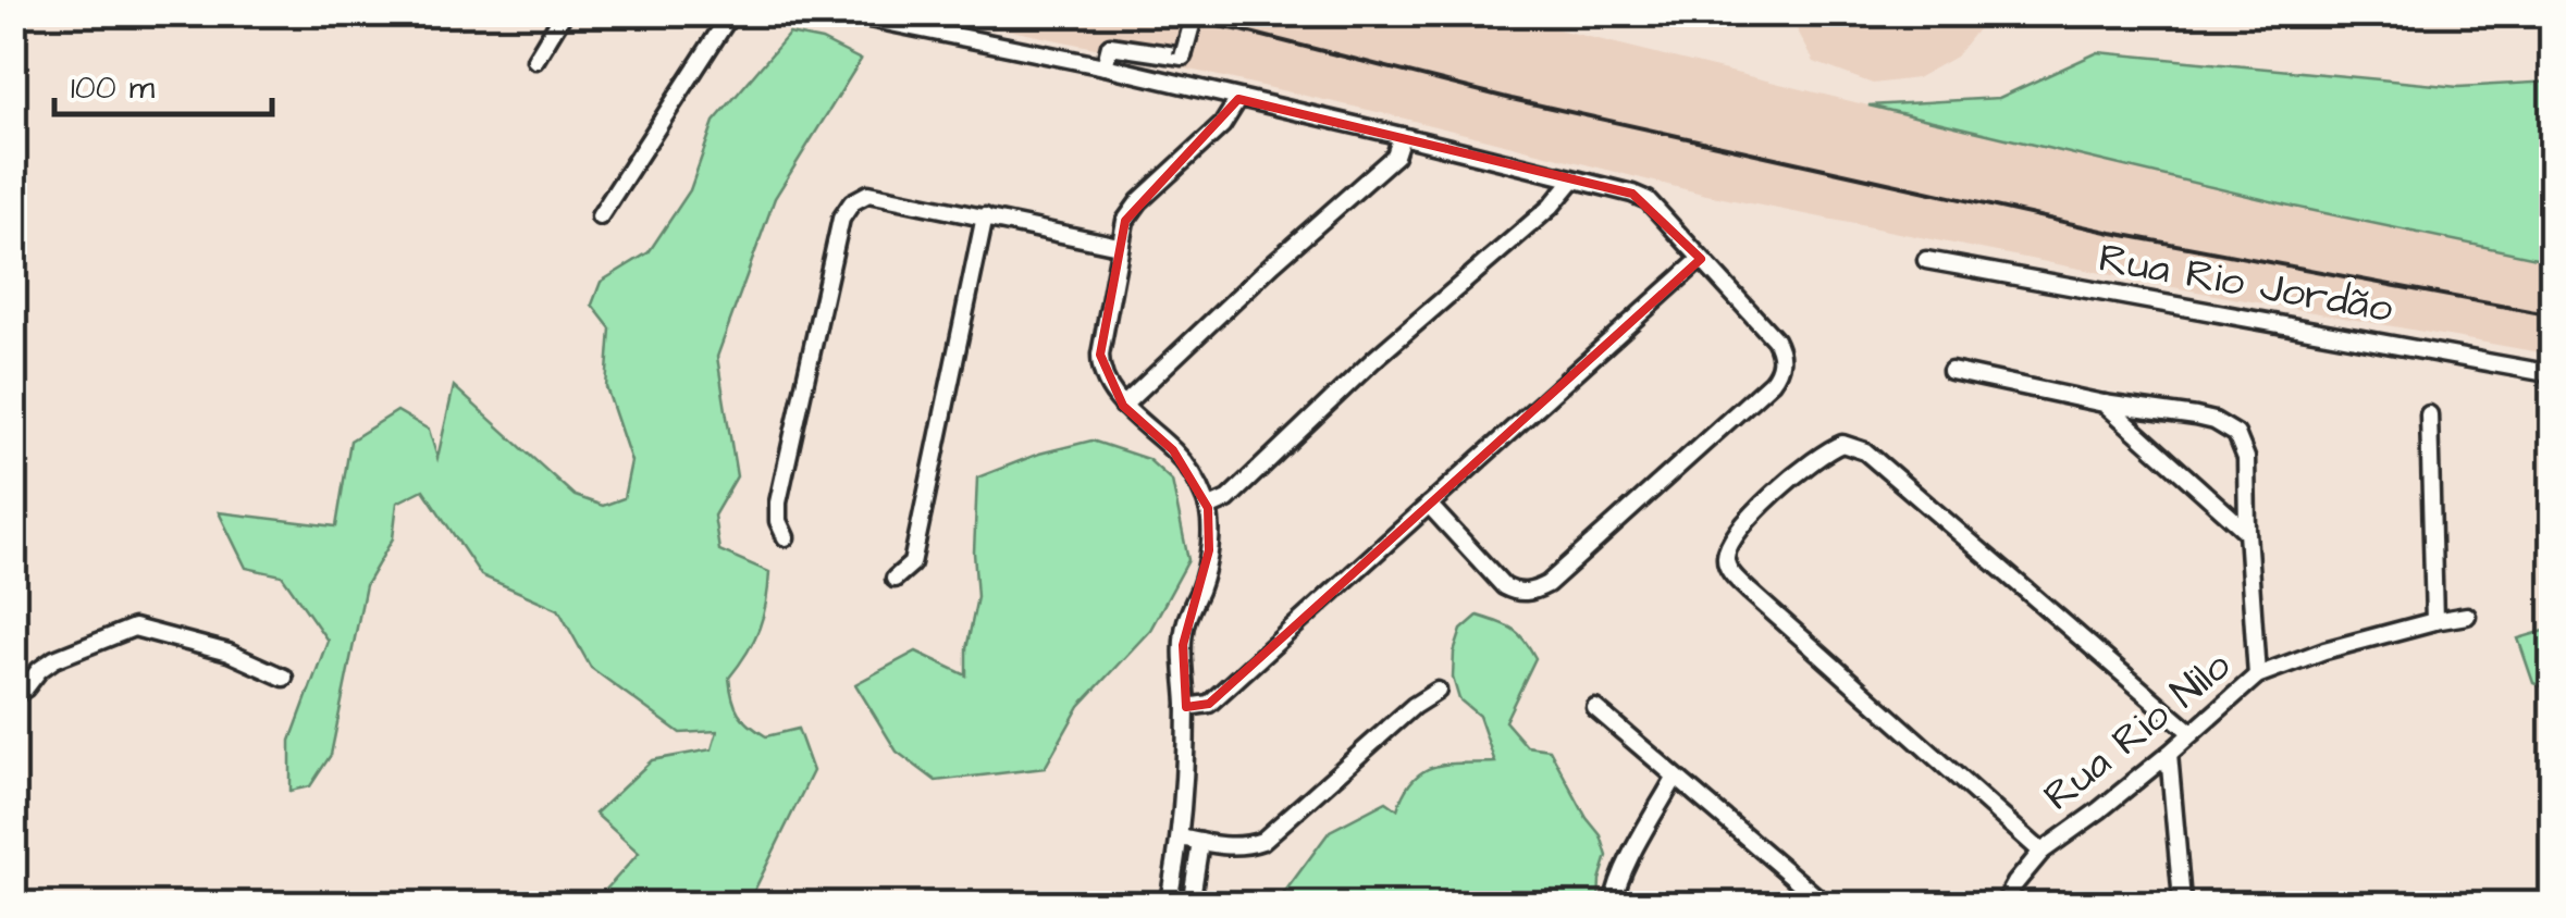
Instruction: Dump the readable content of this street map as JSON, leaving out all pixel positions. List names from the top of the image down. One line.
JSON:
{"streets":{"street":["Rua Rio Jordão","Rua Rio Nilo"]},"scale_bar":"100 m"}
